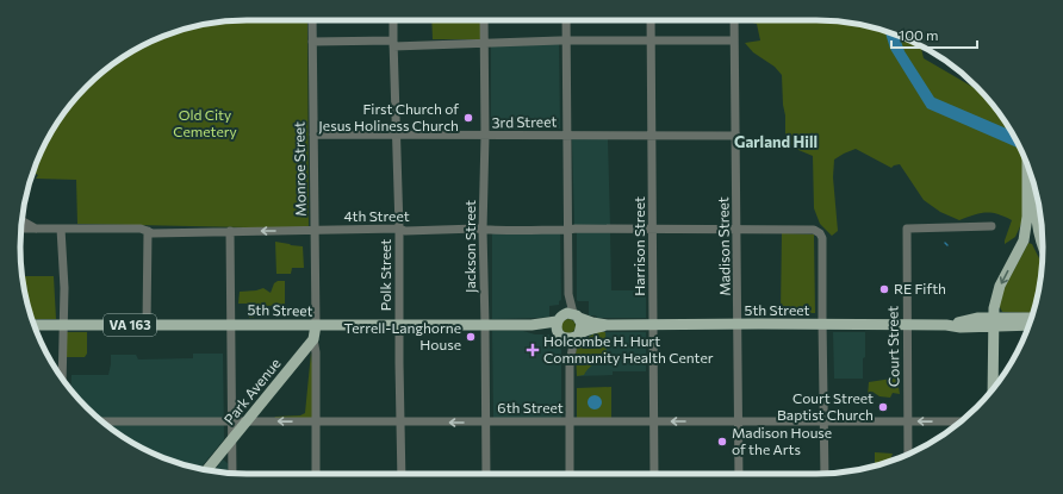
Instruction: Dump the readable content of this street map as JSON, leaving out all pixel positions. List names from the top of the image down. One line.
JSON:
{"streets":{"main road":["5th Street","VA 163","Park Avenue"],"street":["3rd Street","Monroe Street","4th Street","Jackson Street","Harrison Street","Madison Street","Polk Street","Court Street","6th Street"]},"crossings":[["3rd Street","Monroe Street"],["3rd Street","Jackson Street"],["3rd Street","Harrison Street"],["3rd Street","Madison Street"],["3rd Street","Polk Street"],["Monroe Street","4th Street"],["Monroe Street","5th Street"],["4th Street","Jackson Street"],["4th Street","Harrison Street"],["4th Street","Madison Street"],["4th Street","Polk Street"],["4th Street","5th Street"],["Jackson Street","5th Street"],["Jackson Street","6th Street"],["Harrison Street","5th Street"],["Harrison Street","6th Street"],["Madison Street","5th Street"],["Madison Street","6th Street"],["Polk Street","5th Street"],["Polk Street","6th Street"],["5th Street","Court Street"],["Court Street","6th Street"],["Park Avenue","6th Street"]],"districts":["Garland Hill"],"parks":["Old City Cemetery"],"places":{"other":["First Church of Jesus Holiness Church","RE Fifth","Terrell-Langhorne House","Court Street Baptist Church","Madison House of the Arts"],"health":["Holcombe H. Hurt Community Health Center"]},"scale_bar":"100 m"}
